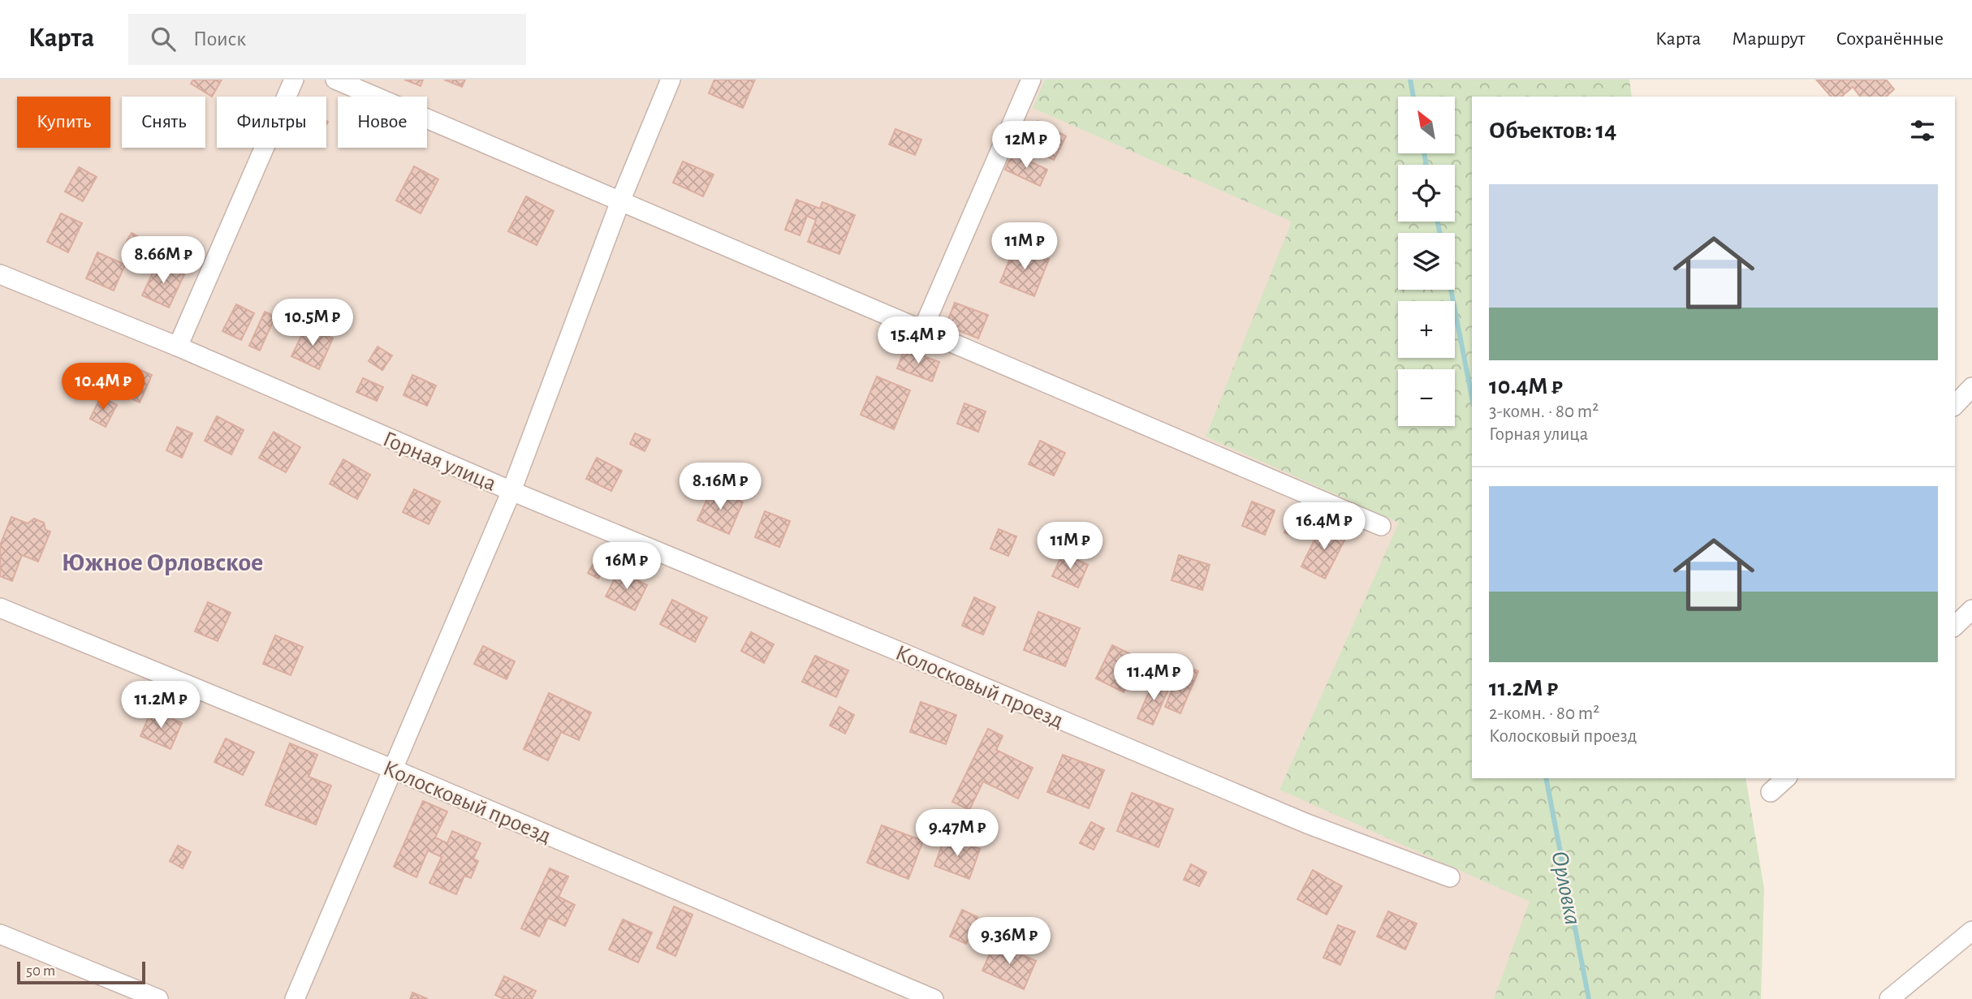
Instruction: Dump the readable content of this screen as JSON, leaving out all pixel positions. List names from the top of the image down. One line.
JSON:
{"streets":{"street":["Горная улица","Колосковый проезд"]},"crossings":[["Горная улица","Колосковый проезд"]],"districts":["Южное Орловское"],"water":["Орловка"],"scale_bar":"50 m","north":"top left","page":{"header":"Карта","search":"Поиск","nav":["Карта","Маршрут","Сохранённые"],"map_buttons":["+","−"],"chip":["Купить","Снять","Фильтры","Новое"],"heading":"Объектов: 14","price":["12M ₽","11M ₽","8.66M ₽","10.5M ₽","15.4M ₽","10.4M ₽","8.16M ₽","16.4M ₽","11M ₽","16M ₽","11.4M ₽","11.2M ₽","9.47M ₽","9.36M ₽"],"list":[{"name":"10.4M ₽","note":"3-комн. · 80 m² · Горная улица"},{"name":"11.2M ₽","note":"2-комн. · 80 m² · Колосковый проезд"}],"scale":"50 m"}}
